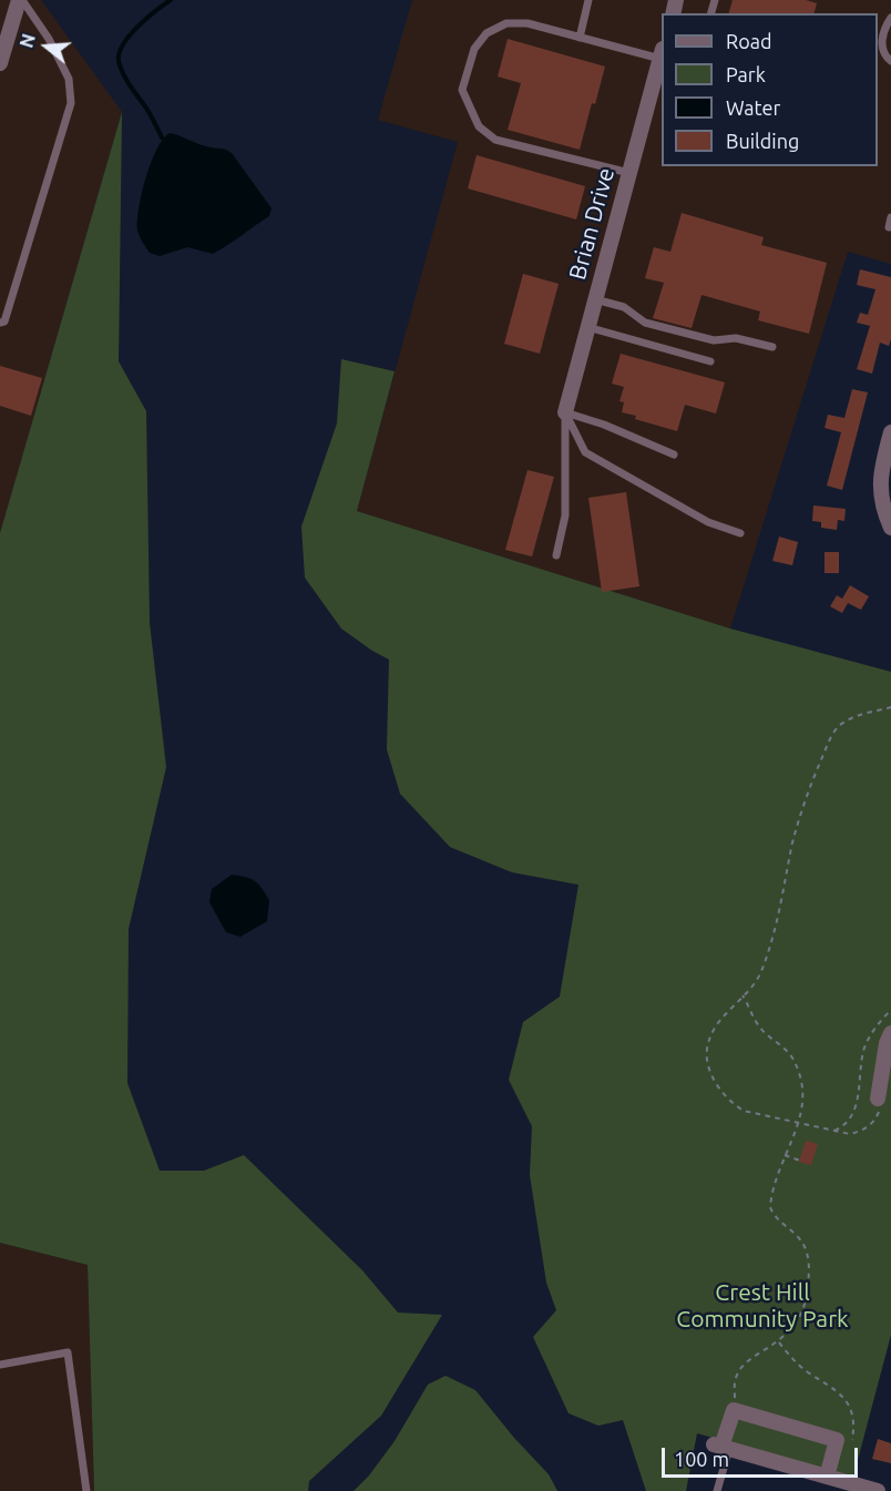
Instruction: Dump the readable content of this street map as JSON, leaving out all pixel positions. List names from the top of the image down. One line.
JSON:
{"streets":{"street":["Brian Drive"]},"parks":["Crest Hill Community Park"],"legend":["Road","Park","Water","Building"],"scale_bar":"100 m","north":"left"}
